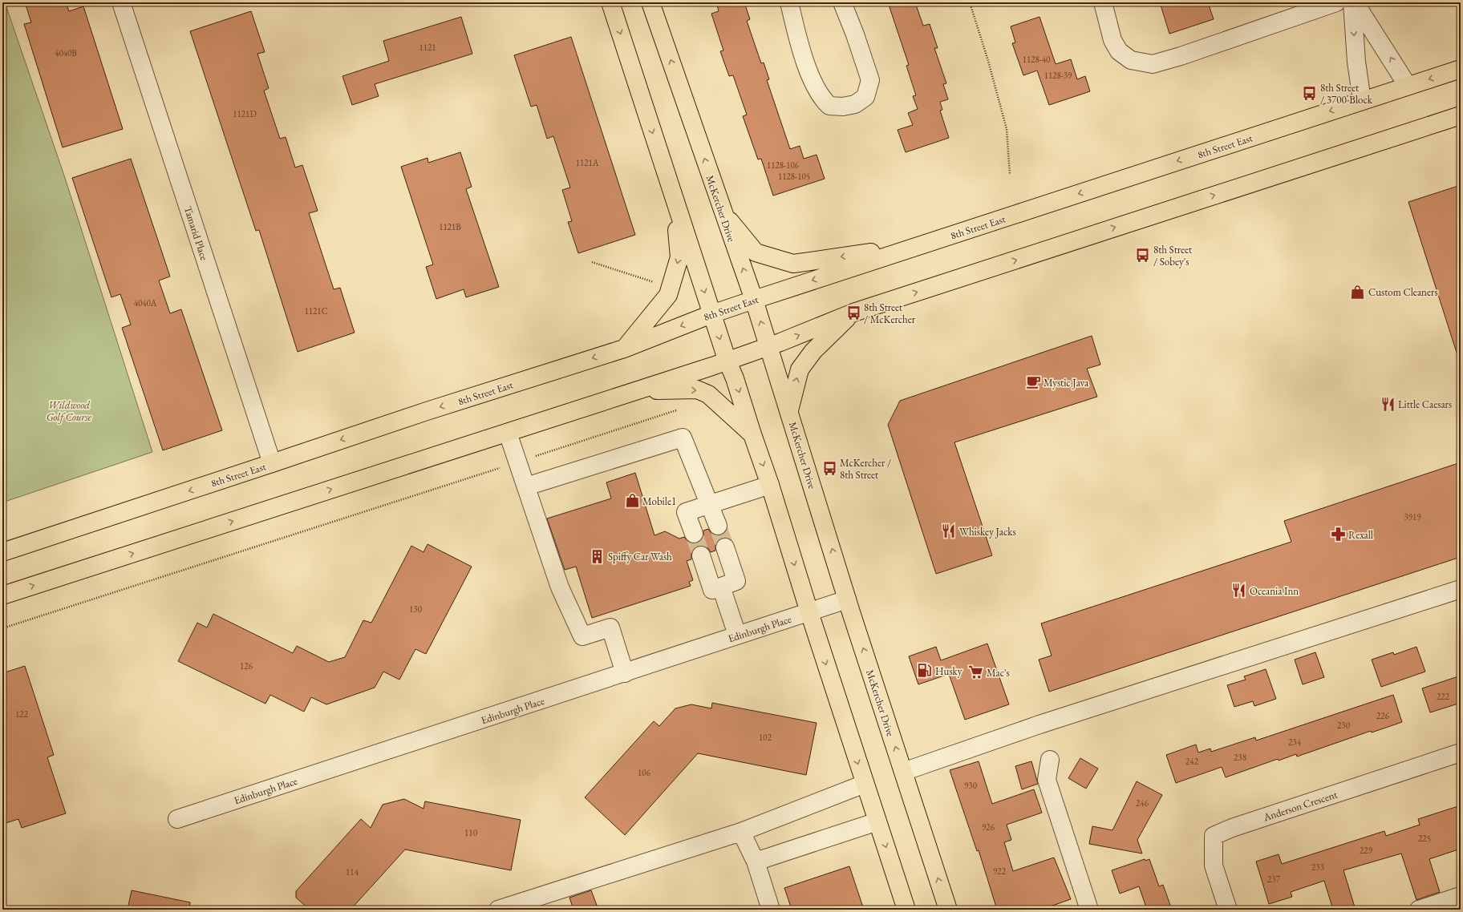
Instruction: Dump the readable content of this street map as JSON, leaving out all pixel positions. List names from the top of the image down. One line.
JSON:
{"streets":{"main road":["8th Street East","McKercher Drive"],"street":["Tamarid Place","Edinburgh Place","Anderson Crescent"]},"crossings":[["8th Street East","McKercher Drive"],["8th Street East","Tamarid Place"],["McKercher Drive","Edinburgh Place"]],"parks":["Wildwood Golf Course"],"places":{"bus stop":["8th Street / 3700-Block","8th Street / Sobey's","8th Street / McKercher","McKercher / 8th Street"],"shop":["Custom Cleaners","Mobile1"],"cafe":["Mystic Java"],"restaurant":["Little Caesars","Whiskey Jacks","Oceania Inn"],"pharmacy":["Rexall"],"building":["Spiffy Car Wash"],"fuel station":["Husky"],"supermarket":["Mac's"]},"house_numbers":["1121","4040B","1128-40","1128-39","1121D","1121A","1128-106","1128-105","1121B","4040A","1121C","3919","130","126","222","122","226","230","102","234","238","242","106","930","246","926","110","225","229","233","922","114","237"]}
